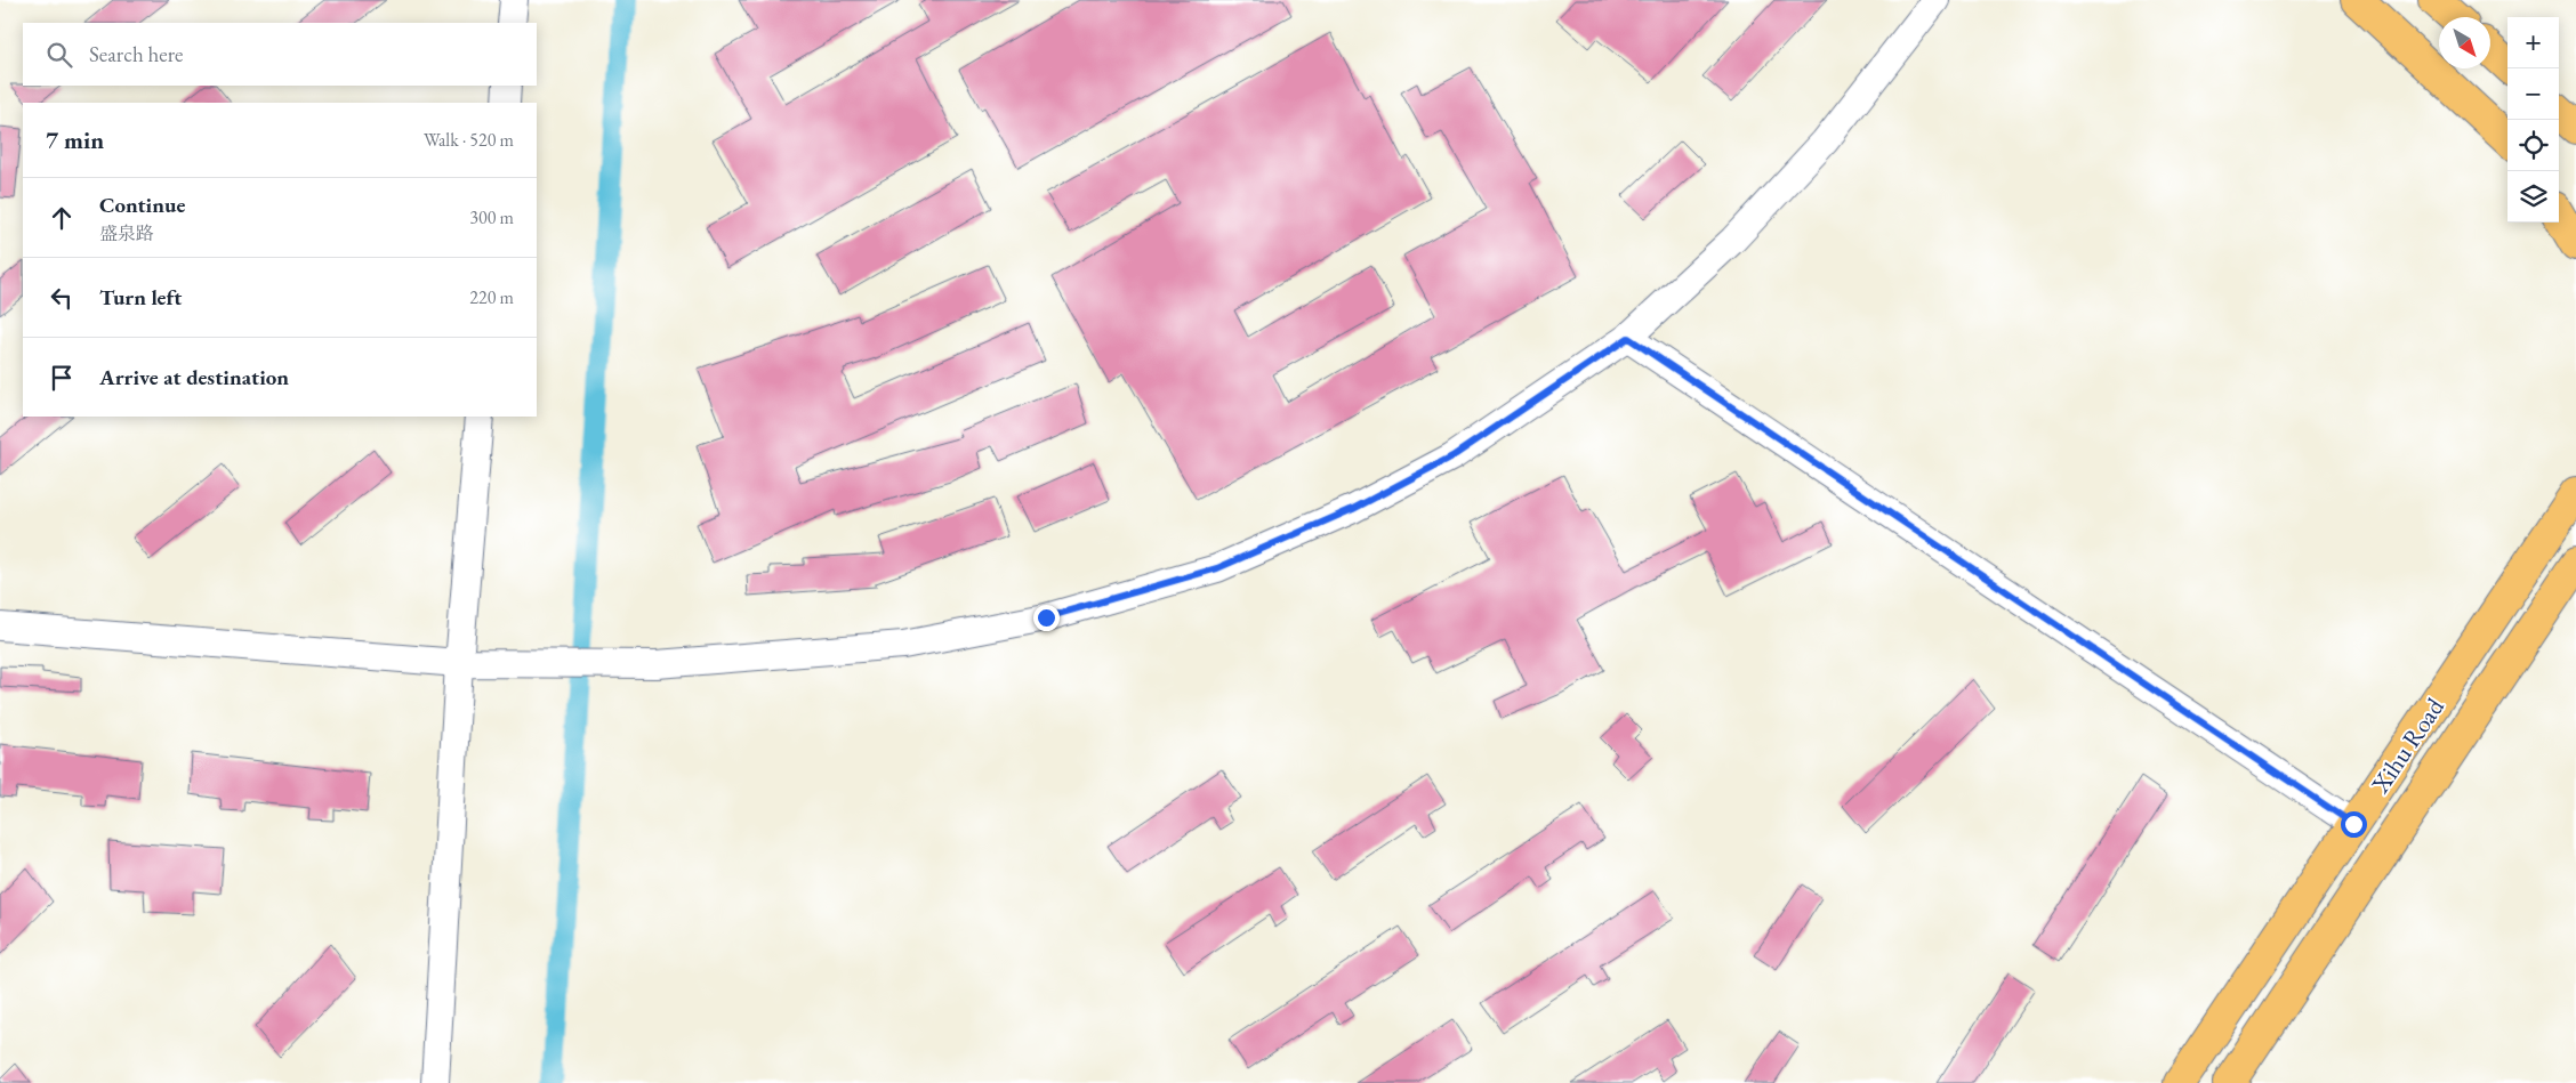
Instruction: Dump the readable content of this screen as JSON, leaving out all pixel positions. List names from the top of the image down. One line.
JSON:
{"streets":{"main road":["Xihu Road"]},"north":"bottom right","page":{"map_buttons":["+","−"],"search":"Search here","heading":["7 min","Walk · 520 m"],"list":[["Continue","盛泉路","300 m"],["Turn left","220 m"],"Arrive at destination"]}}
